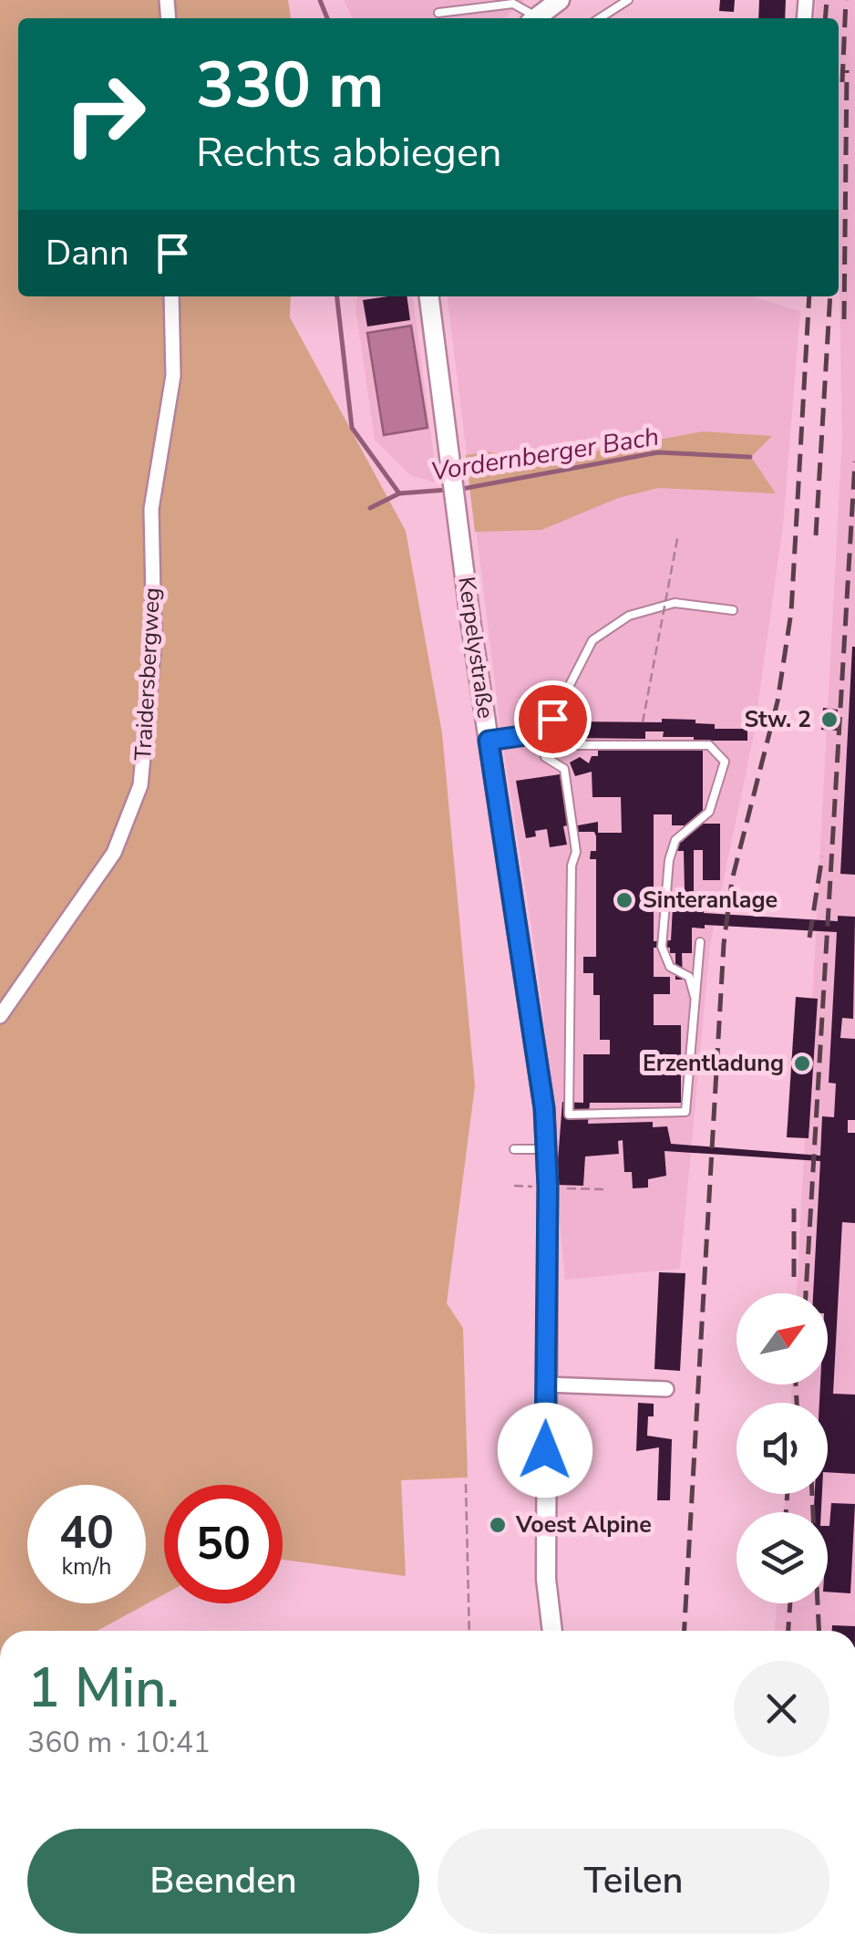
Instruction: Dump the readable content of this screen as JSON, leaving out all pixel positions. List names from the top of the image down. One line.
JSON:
{"streets":{"main road":["Kerpelystraße"],"street":["Traidersbergweg"]},"water":["Vordernberger Bach"],"places":["Stw. 2","Sinteranlage","Erzentladung","Voest Alpine"],"north":"top right","page":{"turn":["330 m","Rechts abbiegen"],"then":"Dann","speed":"40 km/h","limit":"50","heading":["1 Min.","360 m · 10:41"],"buttons":["Beenden","Teilen"]}}
